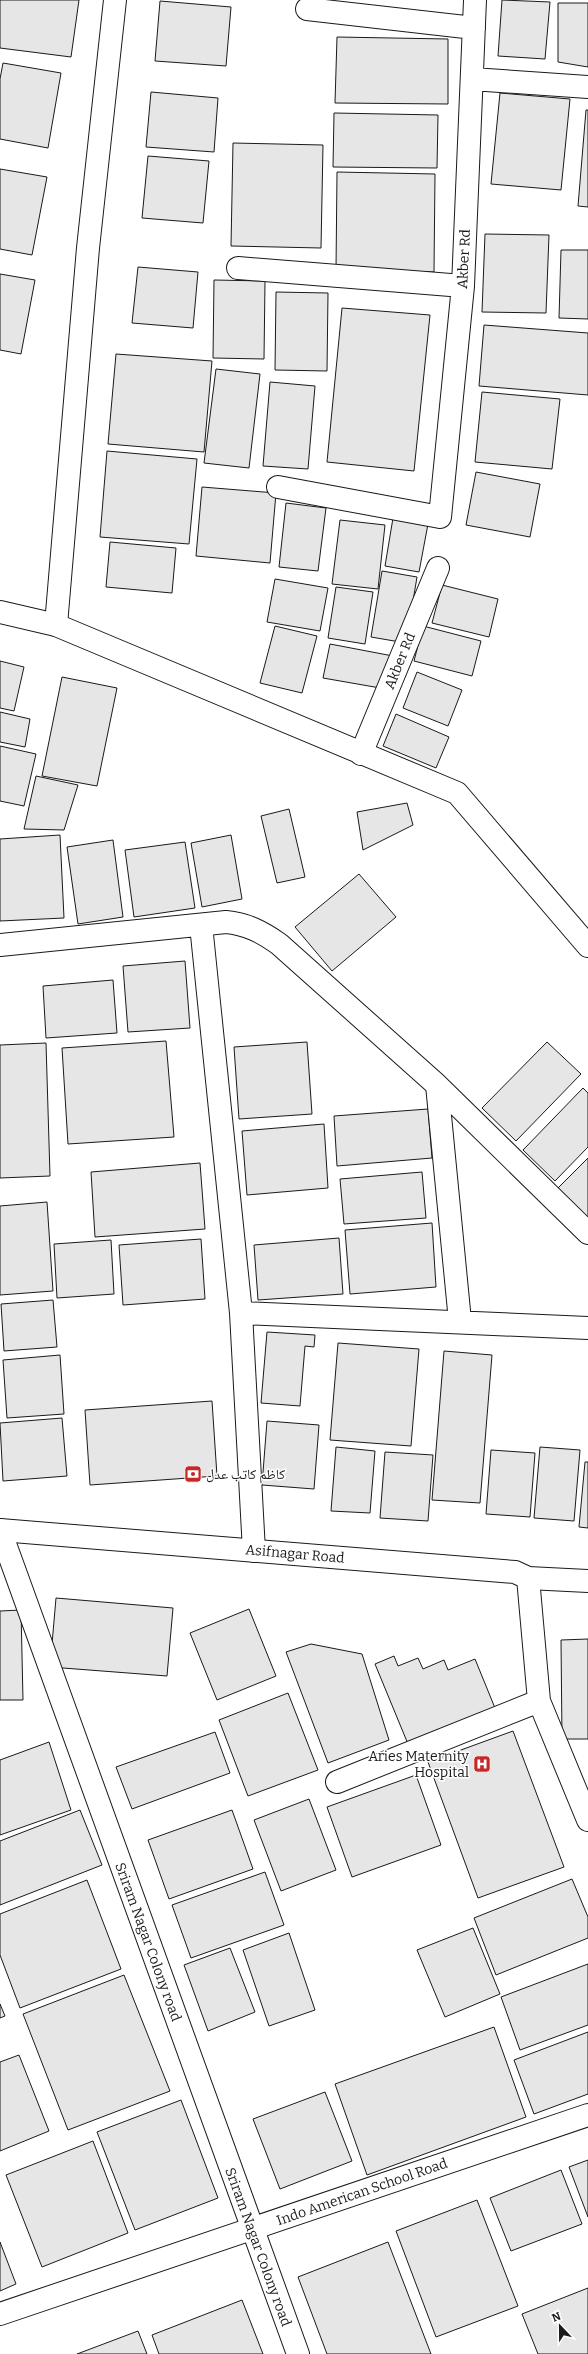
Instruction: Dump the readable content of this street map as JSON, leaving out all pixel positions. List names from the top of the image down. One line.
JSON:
{"streets":{"street":["Akber Rd","Asifnagar Road","Sriram Nagar Colony road","Indo American School Road"]},"crossings":[["Asifnagar Road","Sriram Nagar Colony road"],["Sriram Nagar Colony road","Indo American School Road"]],"places":{"bank":["كاظم كاتب عدل"],"hospital":["Aries Maternity Hospital"]},"north":"top"}
